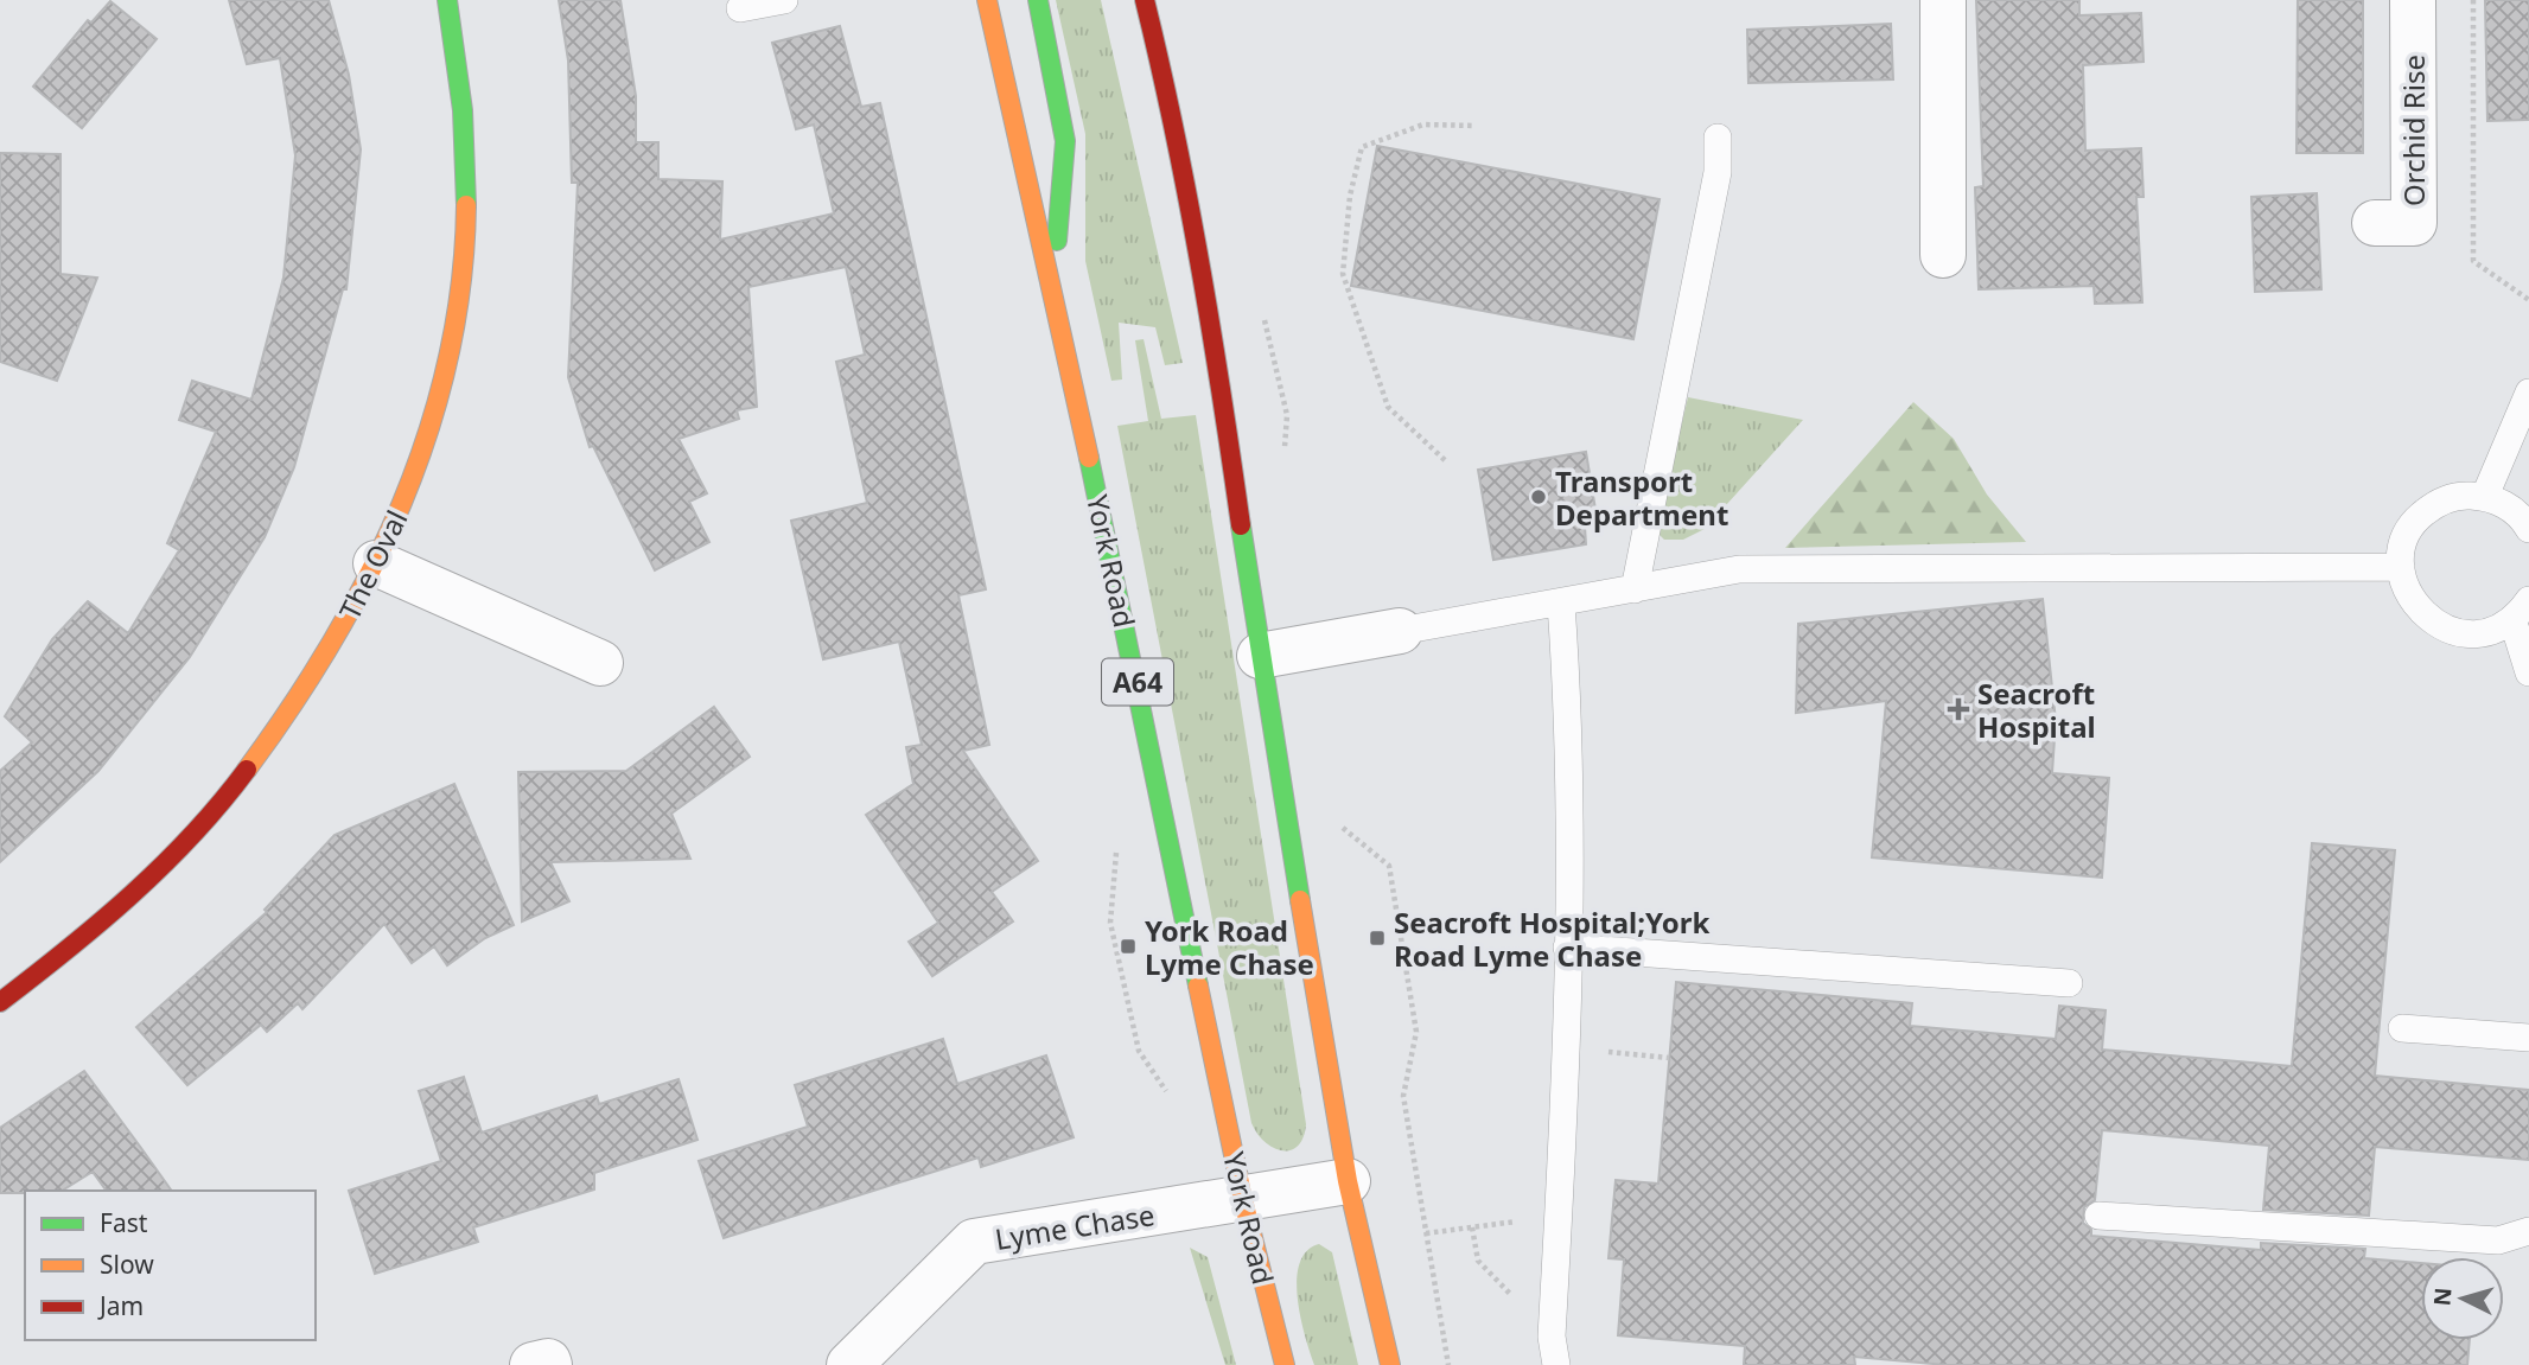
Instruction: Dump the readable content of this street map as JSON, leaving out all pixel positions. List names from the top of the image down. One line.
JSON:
{"streets":{"main road":["York Road","The Oval","A64"],"street":["Orchid Rise","Lyme Chase"]},"crossings":[["York Road","A64"],["York Road","Lyme Chase"]],"places":{"other":["Transport Department"],"health":["Seacroft Hospital"],"transit":["Seacroft Hospital;York Road Lyme Chase","York Road Lyme Chase"]},"legend":["Fast","Slow","Jam"],"north":"left"}
